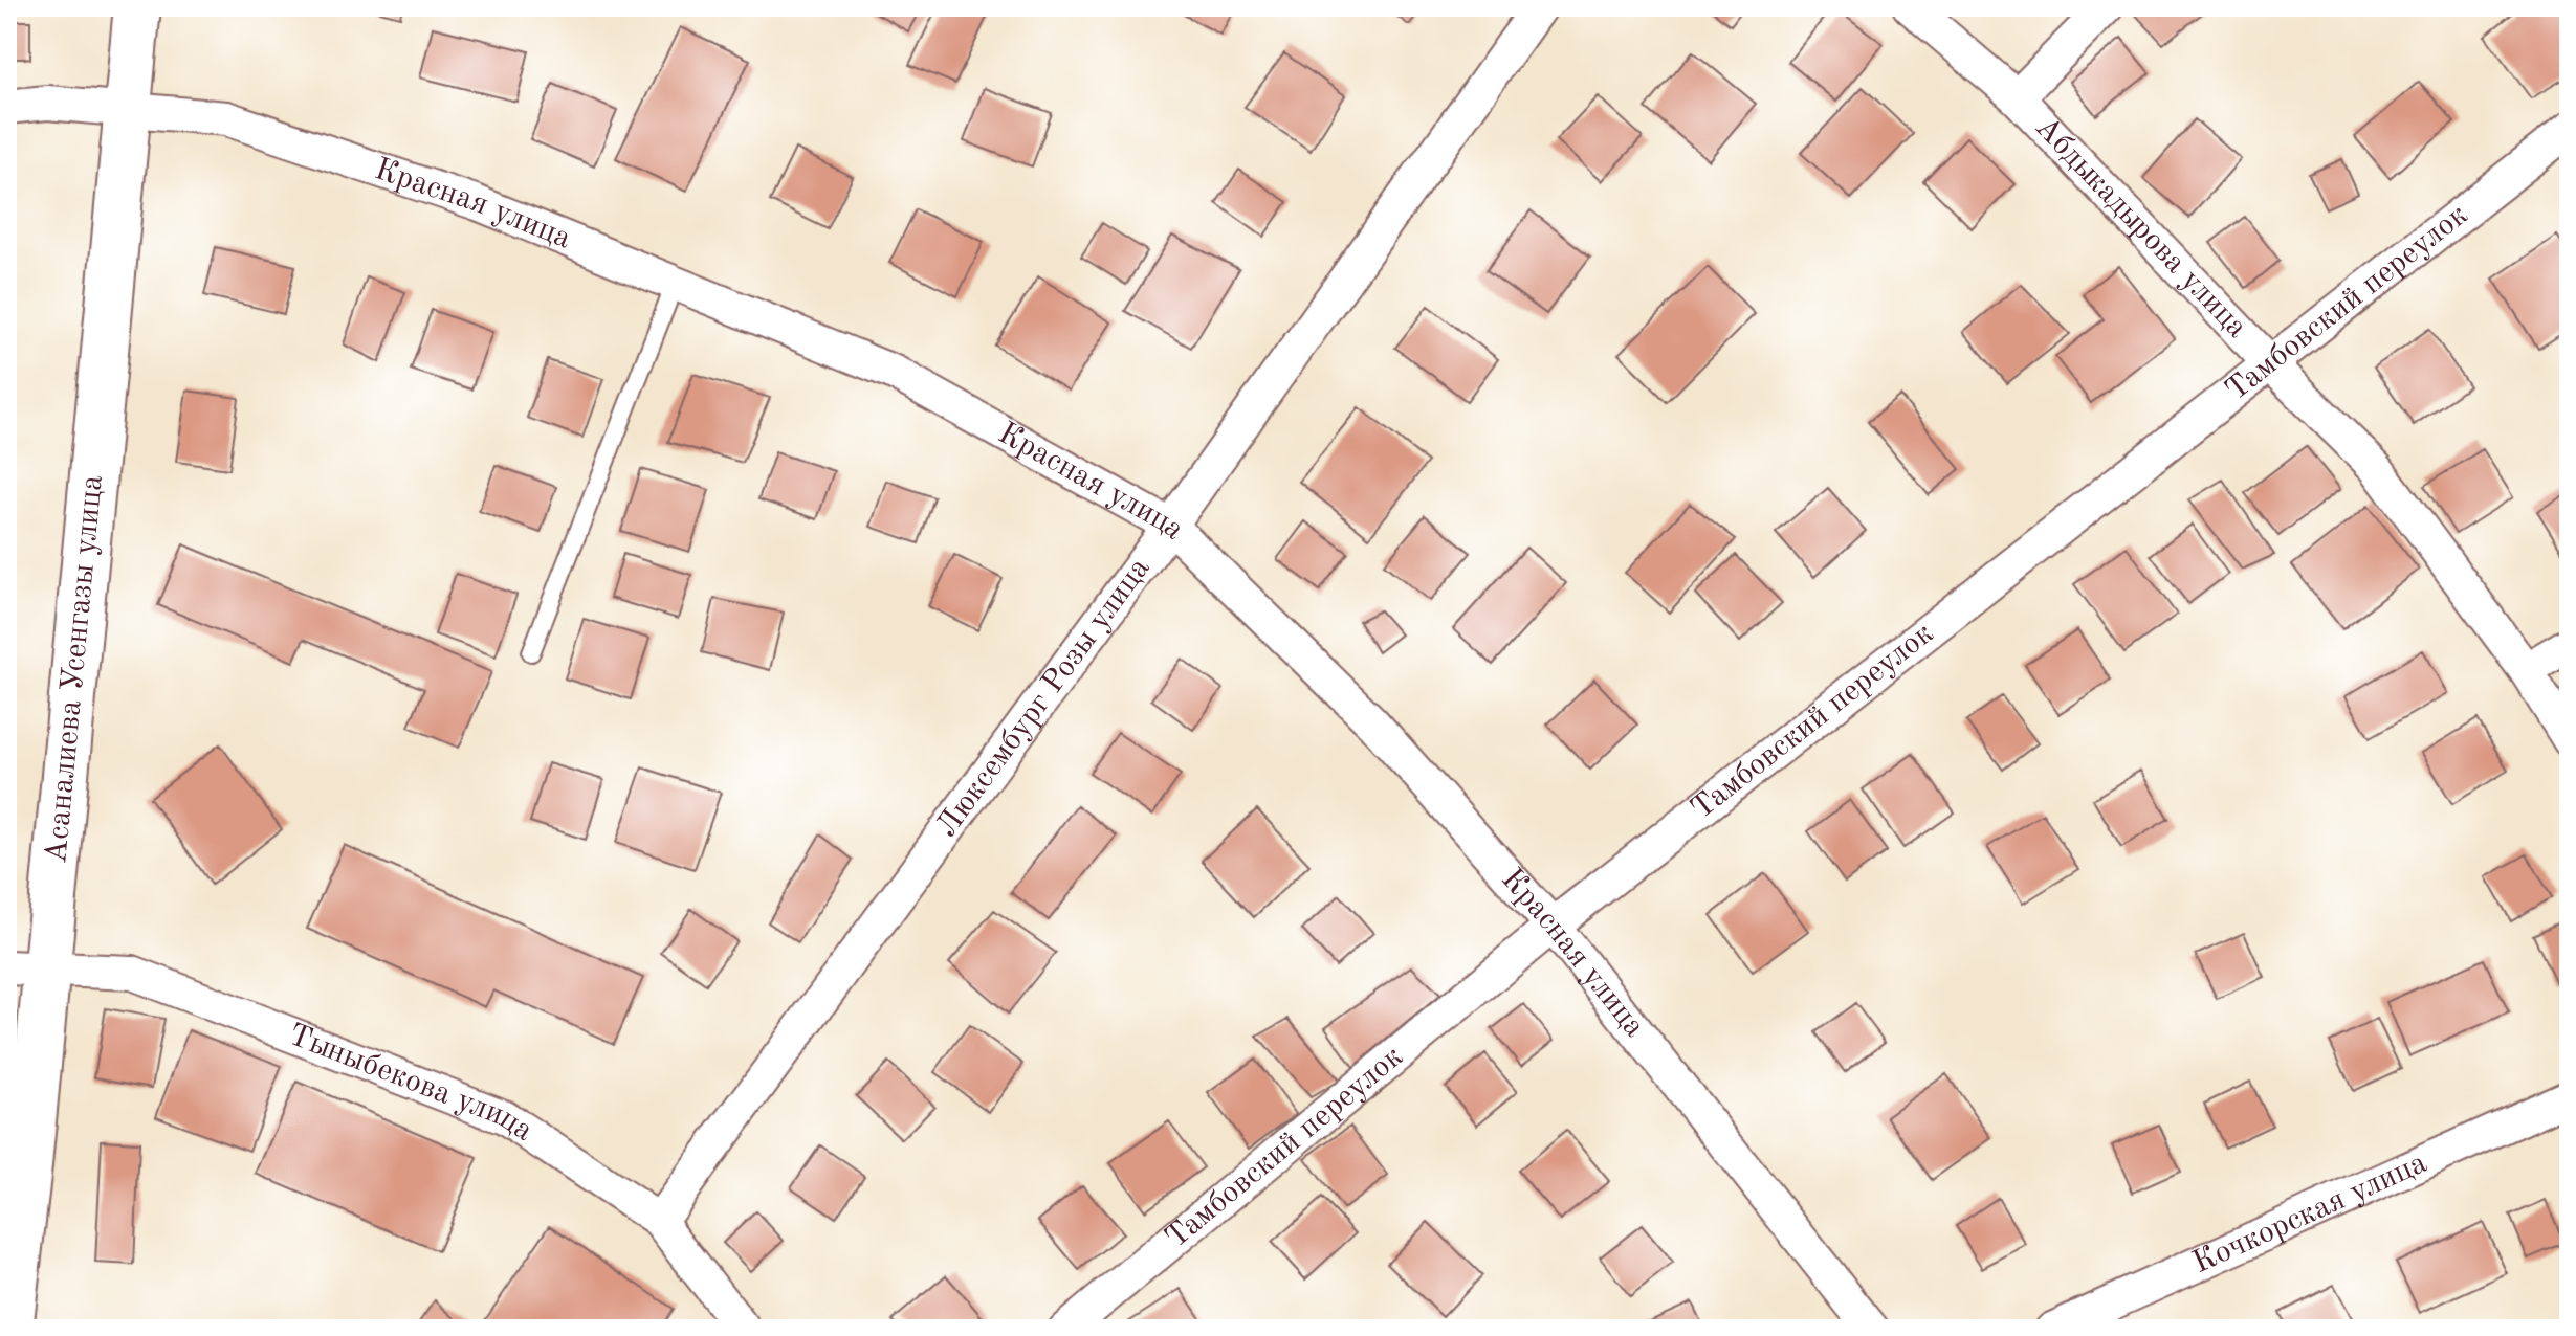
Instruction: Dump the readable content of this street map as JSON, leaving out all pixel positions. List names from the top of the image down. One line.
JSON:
{"streets":{"main road":["Асаналиева Усенгазы улица"],"street":["Красная улица","Абдыкадырова улица","Тамбовский переулок","Люксембург Розы улица","Тыныбекова улица","Кочкорская улица"]},"crossings":[["Красная улица","Тамбовский переулок"],["Красная улица","Асаналиева Усенгазы улица"],["Красная улица","Люксембург Розы улица"],["Абдыкадырова улица","Тамбовский переулок"],["Асаналиева Усенгазы улица","Тыныбекова улица"],["Люксембург Розы улица","Тыныбекова улица"]]}
